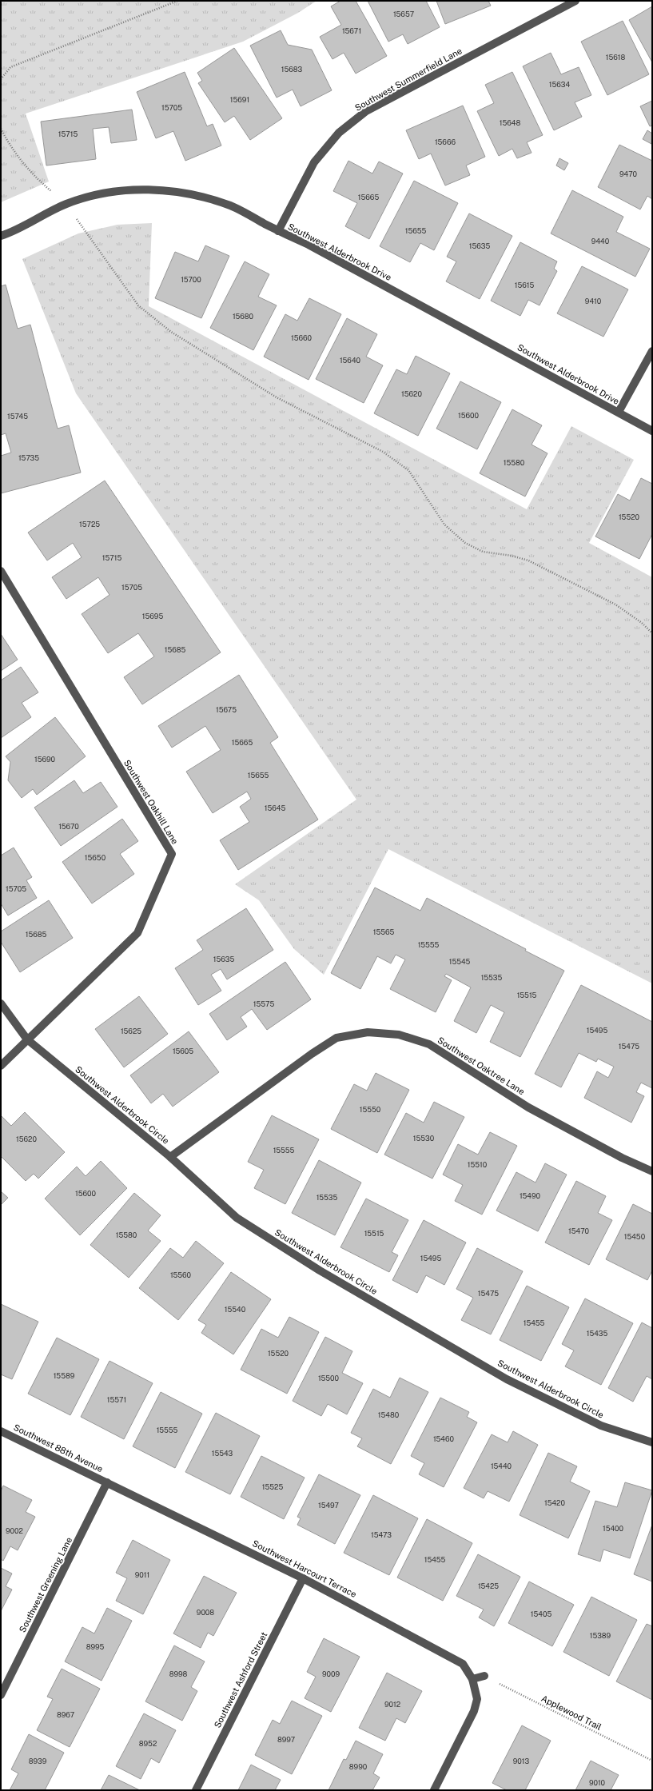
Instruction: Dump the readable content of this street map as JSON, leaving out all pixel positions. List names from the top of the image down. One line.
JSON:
{"streets":{"street":["Southwest Summerfield Lane","Southwest Alderbrook Drive","Southwest Oakhill Lane","Southwest Oaktree Lane","Southwest Alderbrook Circle","Southwest 88th Avenue","Southwest Harcourt Terrace","Southwest Greening Lane","Southwest Ashford Street"],"path":["Applewood Trail"]},"crossings":[["Southwest Summerfield Lane","Southwest Alderbrook Drive"],["Southwest Oakhill Lane","Southwest Alderbrook Circle"],["Southwest Oaktree Lane","Southwest Alderbrook Circle"],["Southwest 88th Avenue","Southwest Harcourt Terrace"],["Southwest 88th Avenue","Southwest Greening Lane"],["Southwest Harcourt Terrace","Southwest Greening Lane"],["Southwest Harcourt Terrace","Southwest Ashford Street"]],"house_numbers":["15657","15671","15618","15683","15634","15691","15705","15648","15715","15666","9470","15665","15655","9440","15635","15700","15615","9410","15680","15660","15640","15620","15600","15745","15735","15580","15520","15725","15715","15705","15695","15685","15675","15665","15690","15655","15645","15670","15650","15705","15565","15685","15555","15635","15545","15535","15515","15575","15495","15625","15475","15605","15550","15530","15620","15555","15510","15600","15490","15535","15470","15515","15580","15450","15495","15560","15475","15540","15455","15435","15520","15589","15500","15571","15480","15555","15460","15543","15440","15525","15420","15497","15400","9002","15473","15455","9011","15425","9008","15405","15389","8995","8998","9009","9012","8967","8997","8952","8939","9013","8990","9010"]}
